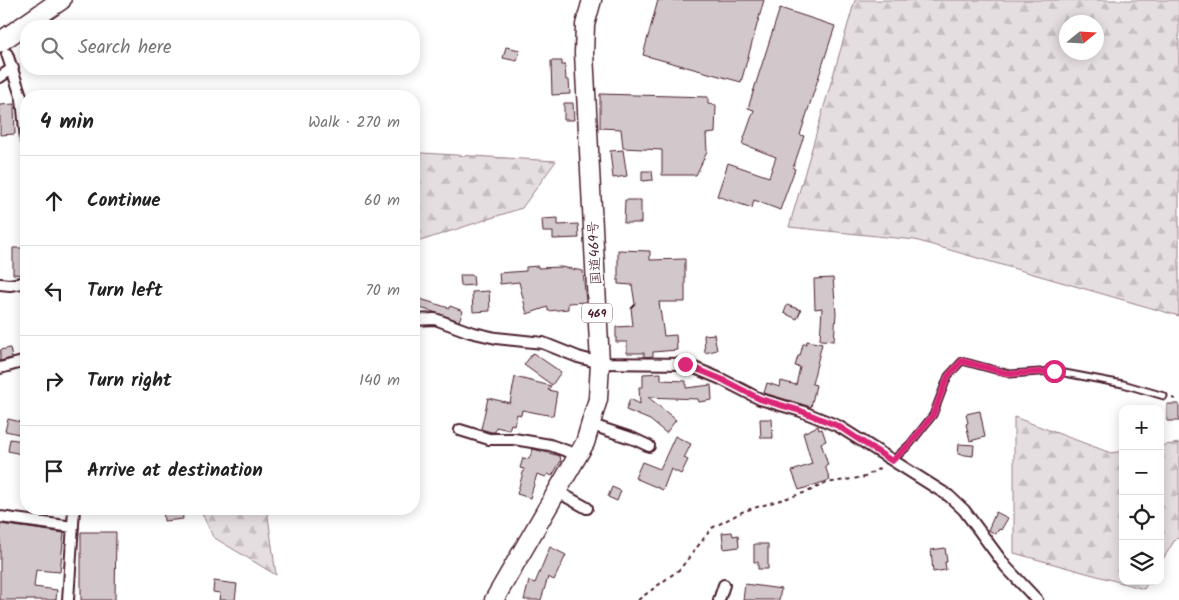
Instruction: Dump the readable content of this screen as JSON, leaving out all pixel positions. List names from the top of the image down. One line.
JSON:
{"streets":{"highway":["国道469号","469"]},"north":"right","page":{"search":"Search here","heading":["4 min","Walk · 270 m"],"list":[["Continue","60 m"],["Turn left","70 m"],["Turn right","140 m"],"Arrive at destination"],"map_buttons":["+","−"]}}
